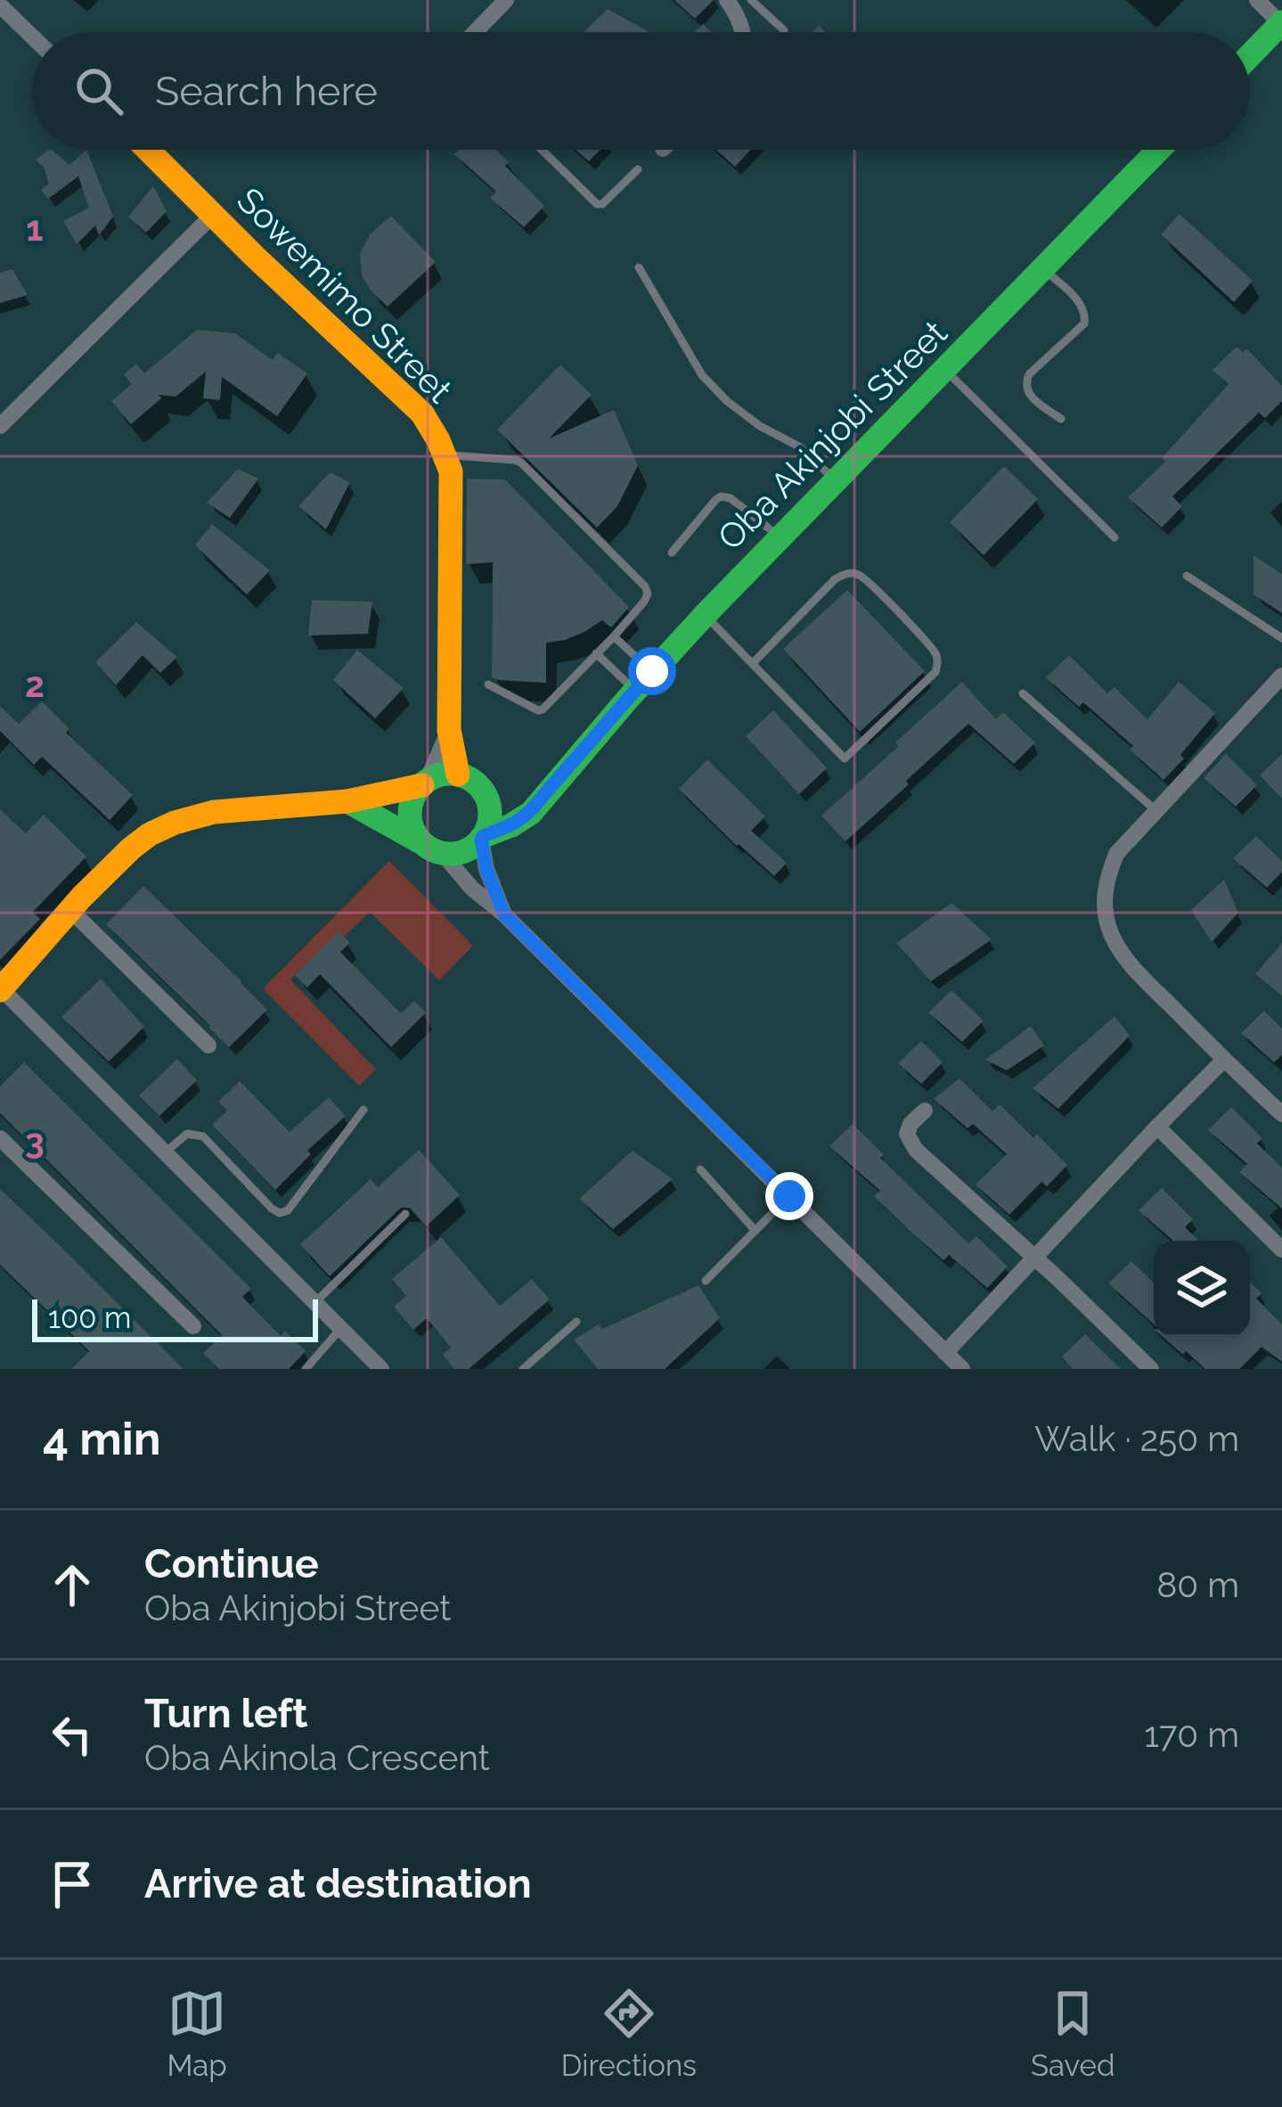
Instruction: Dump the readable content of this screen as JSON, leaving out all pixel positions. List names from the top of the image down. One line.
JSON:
{"streets":{"street":["Sowemimo Street","Oba Akinjobi Street"]},"crossings":[["Sowemimo Street","Oba Akinjobi Street"]],"scale_bar":"100 m","page":{"search":"Search here","scale":"100 m","heading":["4 min","Walk · 250 m"],"list":[["Continue","Oba Akinjobi Street","80 m"],["Turn left","Oba Akinola Crescent","170 m"],"Arrive at destination"],"nav":["Map","Directions","Saved"]},"grid":{"rows":["1","2","3"]}}
